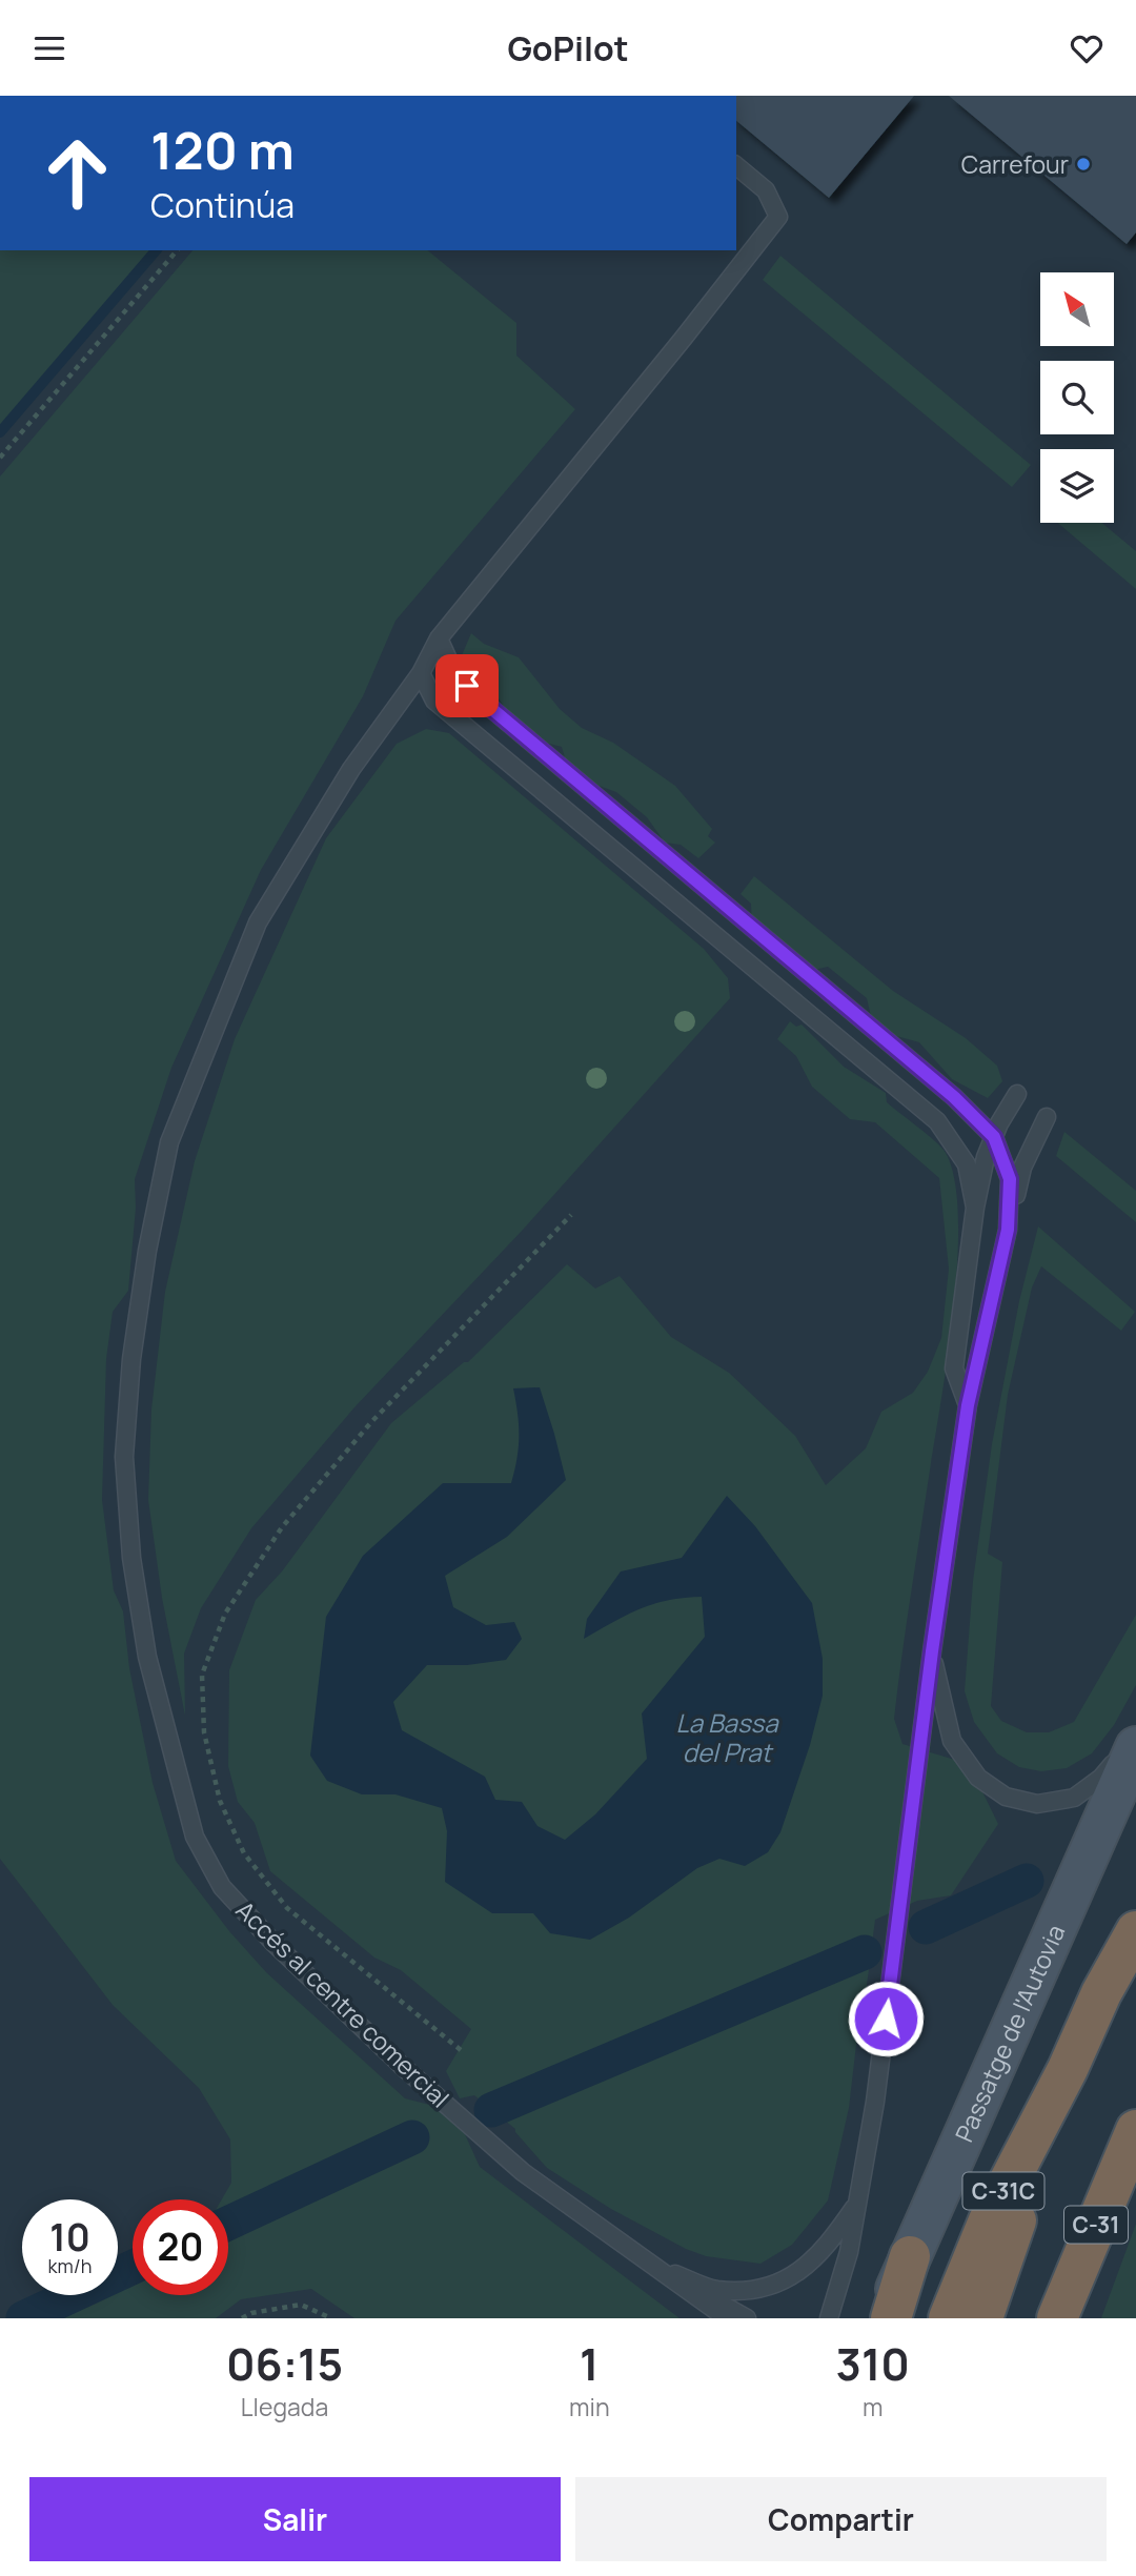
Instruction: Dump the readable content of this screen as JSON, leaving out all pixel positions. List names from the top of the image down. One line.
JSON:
{"streets":{"highway":["C-31C","C-31"],"street":["Passatge de l'Autovia"],"lane":["Accés al centre comercial"]},"water":["La Bassa del Prat"],"places":["Carrefour"],"north":"top left","page":{"header":"GoPilot","turn":["120 m","Continúa"],"speed":"10 km/h","limit":"20","eta":["06:15","Llegada","1","min","310","m"],"buttons":["Salir","Compartir"]}}
